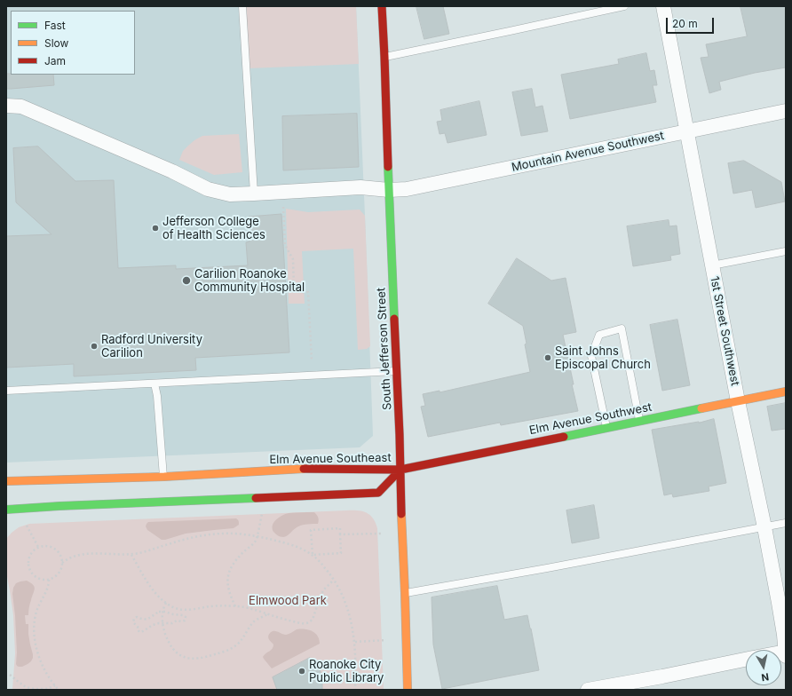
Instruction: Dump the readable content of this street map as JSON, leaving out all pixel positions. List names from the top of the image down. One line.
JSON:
{"streets":{"main road":["South Jefferson Street","Elm Avenue Southwest","Elm Avenue Southeast"],"street":["Mountain Avenue Southwest","1st Street Southwest"]},"crossings":[["Mountain Avenue Southwest","1st Street Southwest"],["Mountain Avenue Southwest","South Jefferson Street"],["1st Street Southwest","Elm Avenue Southwest"],["South Jefferson Street","Elm Avenue Southwest"],["South Jefferson Street","Elm Avenue Southeast"],["Elm Avenue Southwest","Elm Avenue Southeast"]],"parks":["Elmwood Park"],"places":["Jefferson College of Health Sciences","Carilion Roanoke Community Hospital","Radford University Carilion","Saint Johns Episcopal Church","Roanoke City Public Library"],"legend":["Fast","Slow","Jam"],"scale_bar":"20 m","north":"bottom"}
